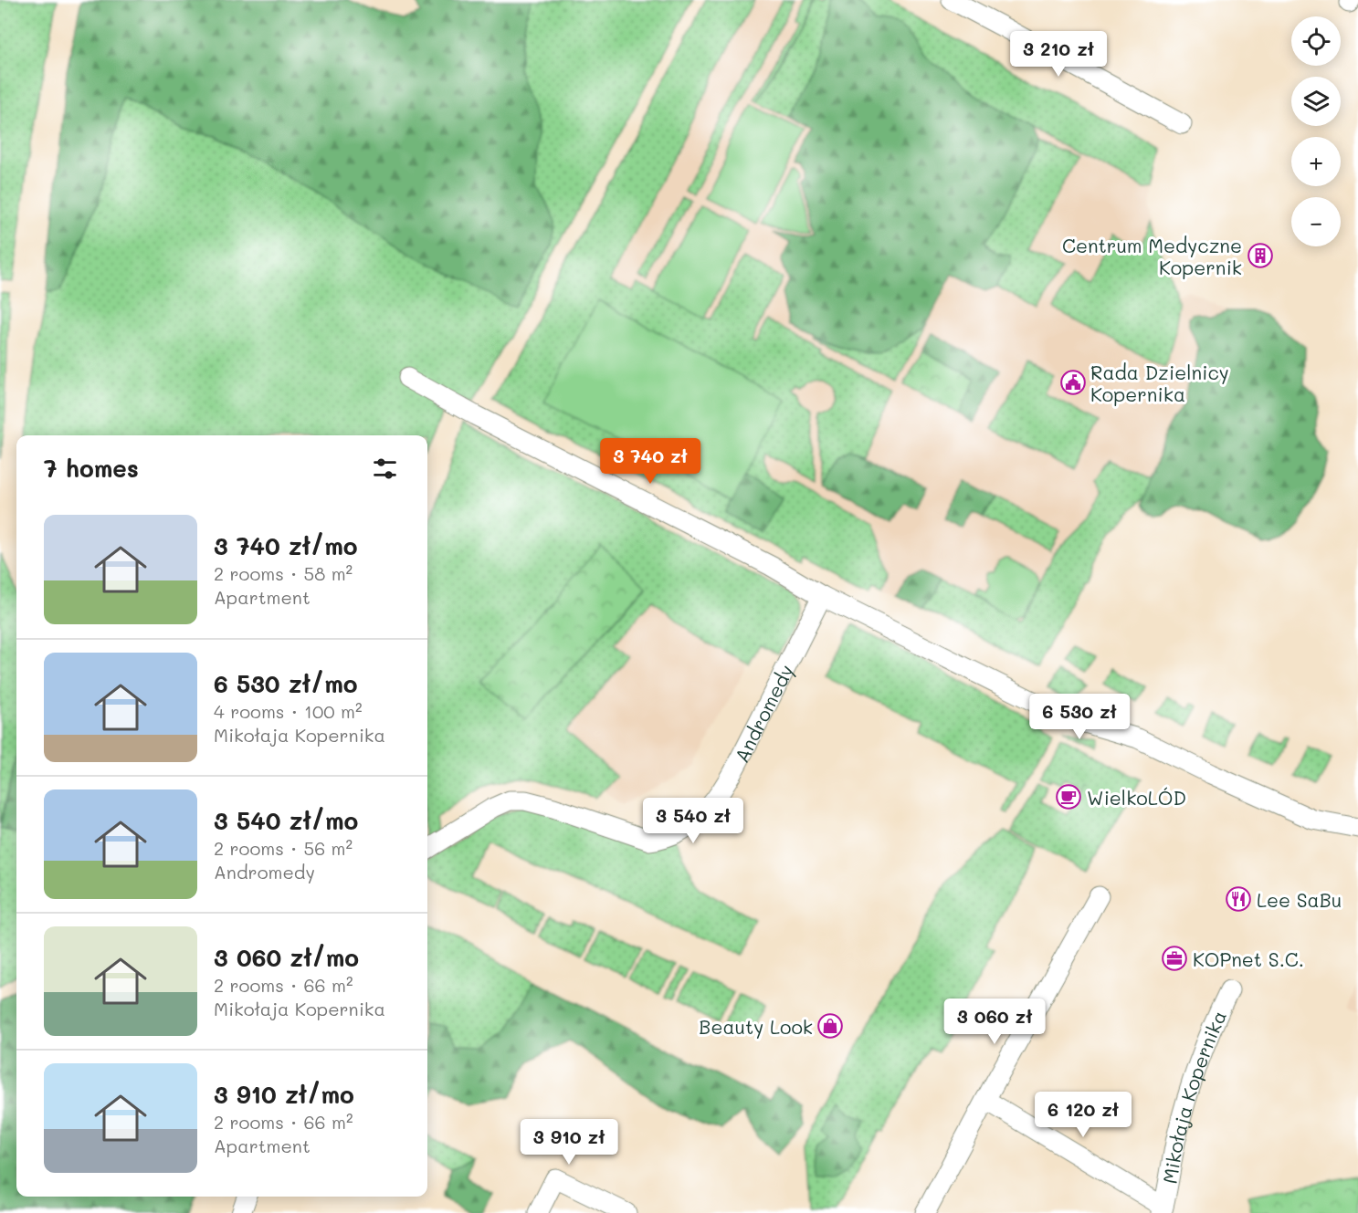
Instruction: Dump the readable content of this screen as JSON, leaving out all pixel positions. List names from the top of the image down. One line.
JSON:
{"streets":{"street":["Andromedy","Mikołaja Kopernika"]},"places":{"building":["Centrum Medyczne Kopernik"],"public building":["Rada Dzielnicy Kopernika"],"cafe":["WielkoLÓD"],"restaurant":["Lee SaBu"],"office":["KOPnet S.C."],"shop":["Beauty Look"]},"page":{"map_buttons":["+","−"],"price":["3 210 zł","3 740 zł","6 530 zł","3 540 zł","3 060 zł","6 120 zł","3 910 zł"],"heading":"7 homes","list":[{"name":"3 740 zł/mo","note":"2 rooms · 58 m² · Apartment"},{"name":"6 530 zł/mo","note":"4 rooms · 100 m² · Mikołaja Kopernika"},{"name":"3 540 zł/mo","note":"2 rooms · 56 m² · Andromedy"},{"name":"3 060 zł/mo","note":"2 rooms · 66 m² · Mikołaja Kopernika"},{"name":"3 910 zł/mo","note":"2 rooms · 66 m² · Apartment"}]}}
